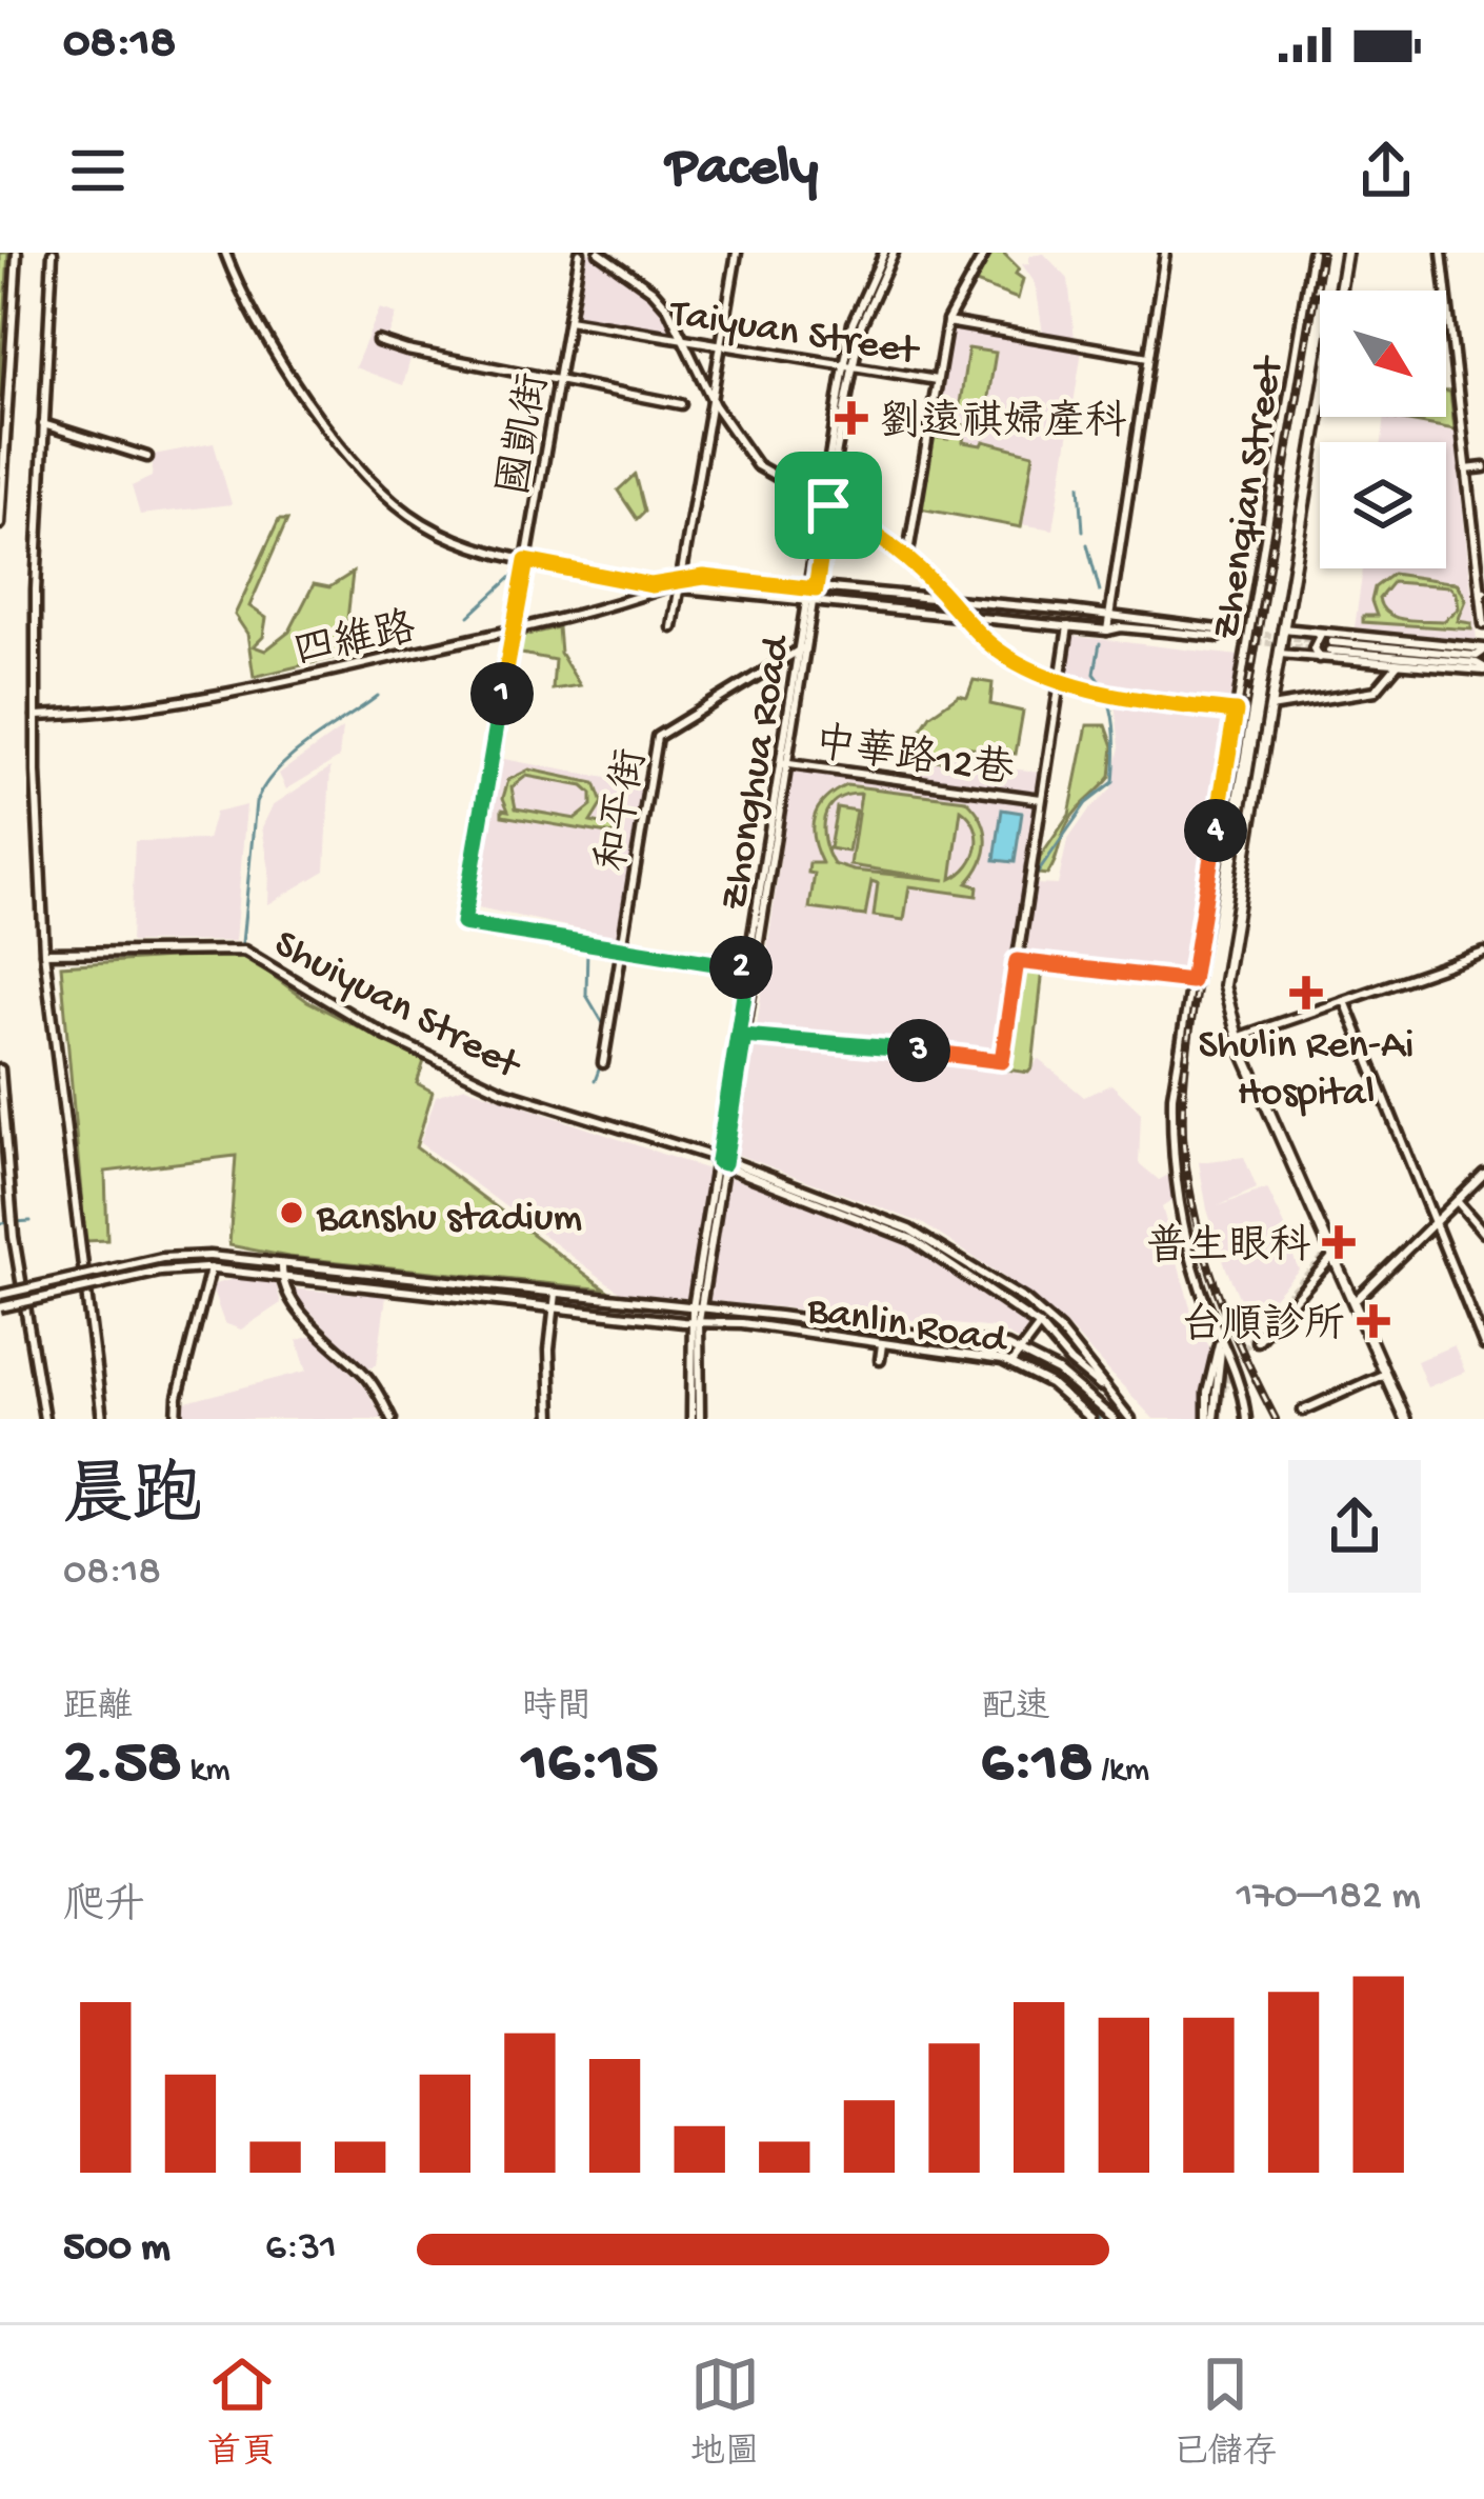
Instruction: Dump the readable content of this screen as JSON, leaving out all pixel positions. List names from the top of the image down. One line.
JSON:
{"streets":{"street":["Taiyuan Street","國凱街","Zhenqian Street","四維路","中華路12巷","Zhonghua Road","和平街","Shuiyuan Street","Banlin Road"]},"crossings":[["Taiyuan Street","國凱街"],["Taiyuan Street","Zhonghua Road"],["國凱街","四維路"],["國凱街","和平街"],["中華路12巷","Zhonghua Road"],["Zhonghua Road","和平街"],["Zhonghua Road","Shuiyuan Street"],["Zhonghua Road","Banlin Road"]],"places":{"health":["劉遠祺婦產科","Shulin Ren-Ai Hospital","普生眼科","台順診所"],"other":["Banshu stadium"]},"north":"bottom right","page":{"status":"08:18","header":"Pacely","pins":["1","4","2","3"],"heading":["晨跑","08:18"],"stats":[["距離","2.58 km"],["時間","16:15"],["配速","6:18 /km"]],"chart":["爬升","170–182 m"],"list":[{"name":"500 m","note":"6:31"}],"tabs":["首頁","地圖","已儲存"]}}
